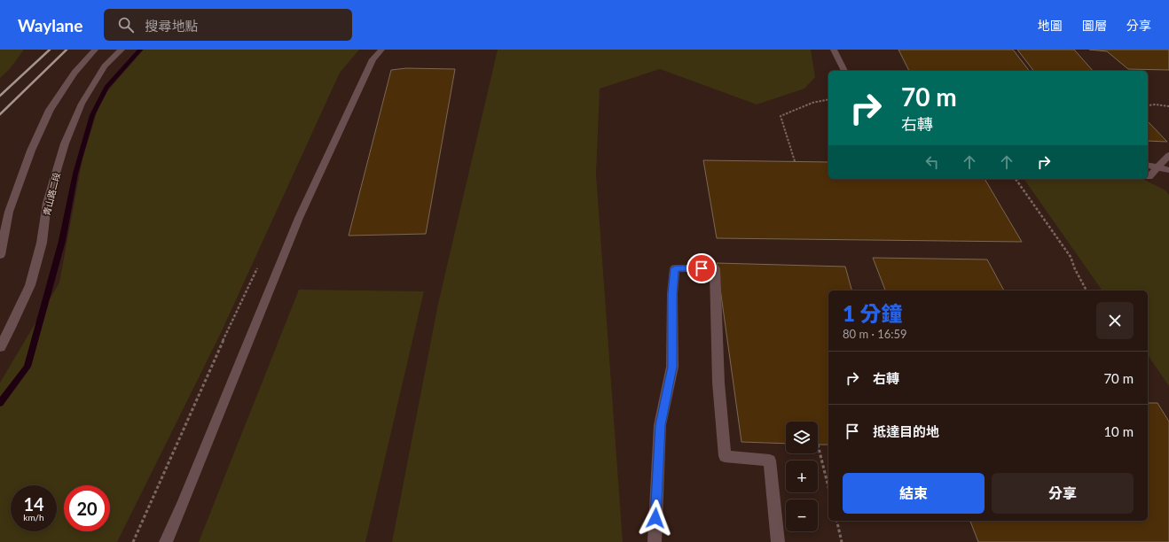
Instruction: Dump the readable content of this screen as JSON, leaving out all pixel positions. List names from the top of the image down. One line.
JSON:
{"streets":{"street":["青山路二段"]},"page":{"header":"Waylane","search":"搜尋地點","nav":["地圖","圖層","分享"],"turn":["70 m","右轉"],"heading":["1 分鐘","80 m · 16:59"],"list":[{"name":"右轉","value":"70 m"},{"name":"抵達目的地","value":"10 m"}],"map_buttons":["+","−"],"buttons":["結束","分享"],"speed":"14 km/h","limit":"20"}}
